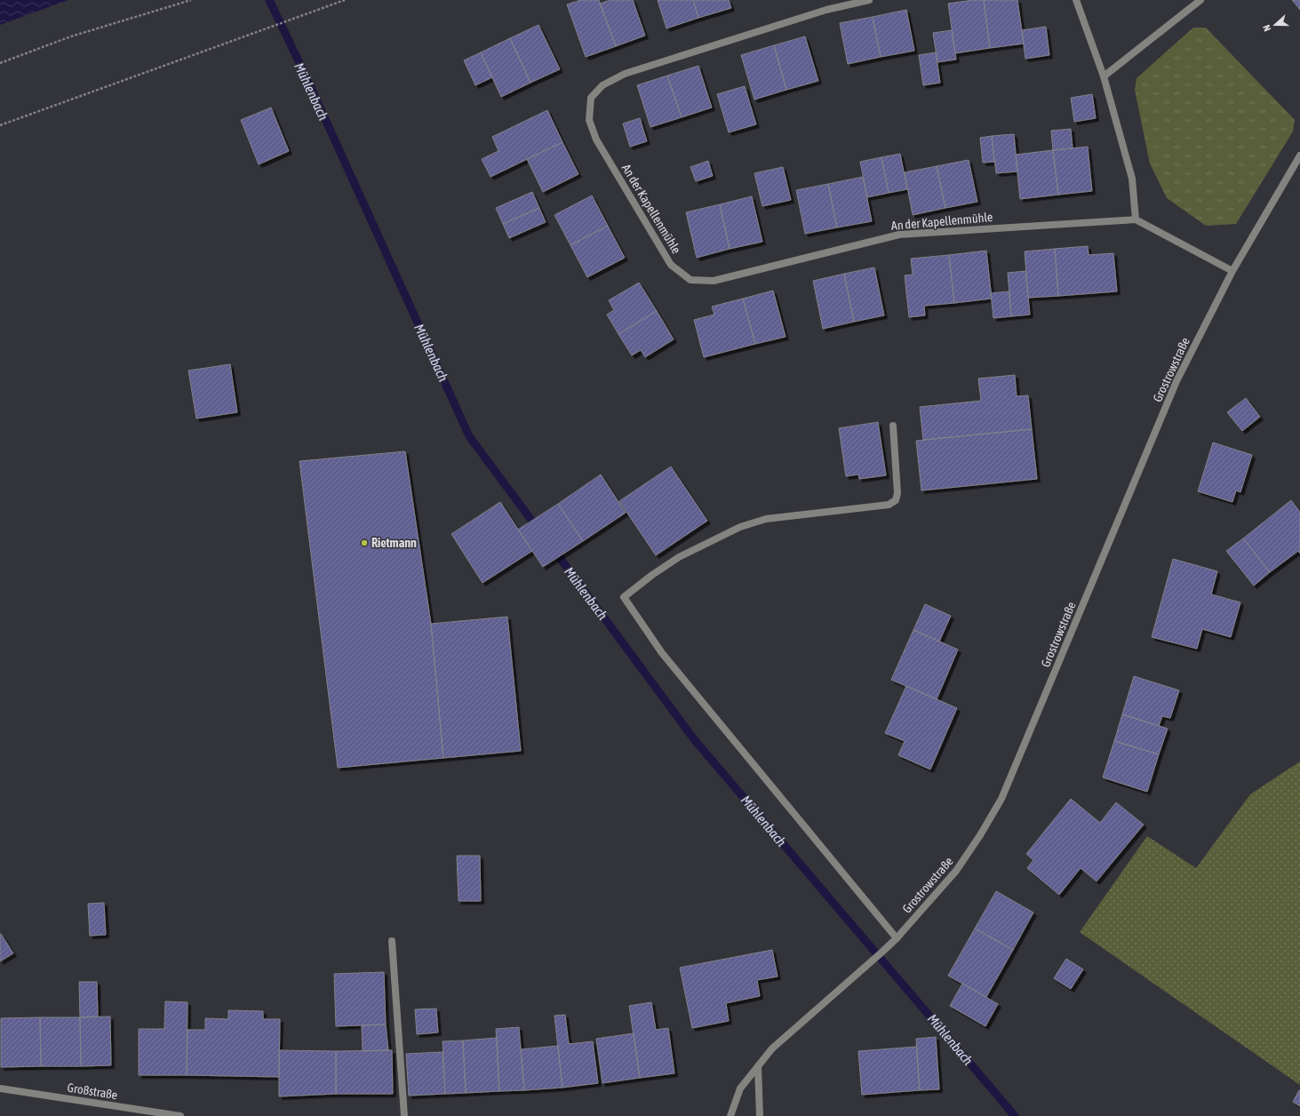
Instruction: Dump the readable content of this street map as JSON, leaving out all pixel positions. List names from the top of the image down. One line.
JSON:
{"streets":{"street":["An der Kapellenmühle","Grostrowstraße","Großstraße"]},"water":["Mühlenbach"],"places":["Rietmann"],"north":"left"}
